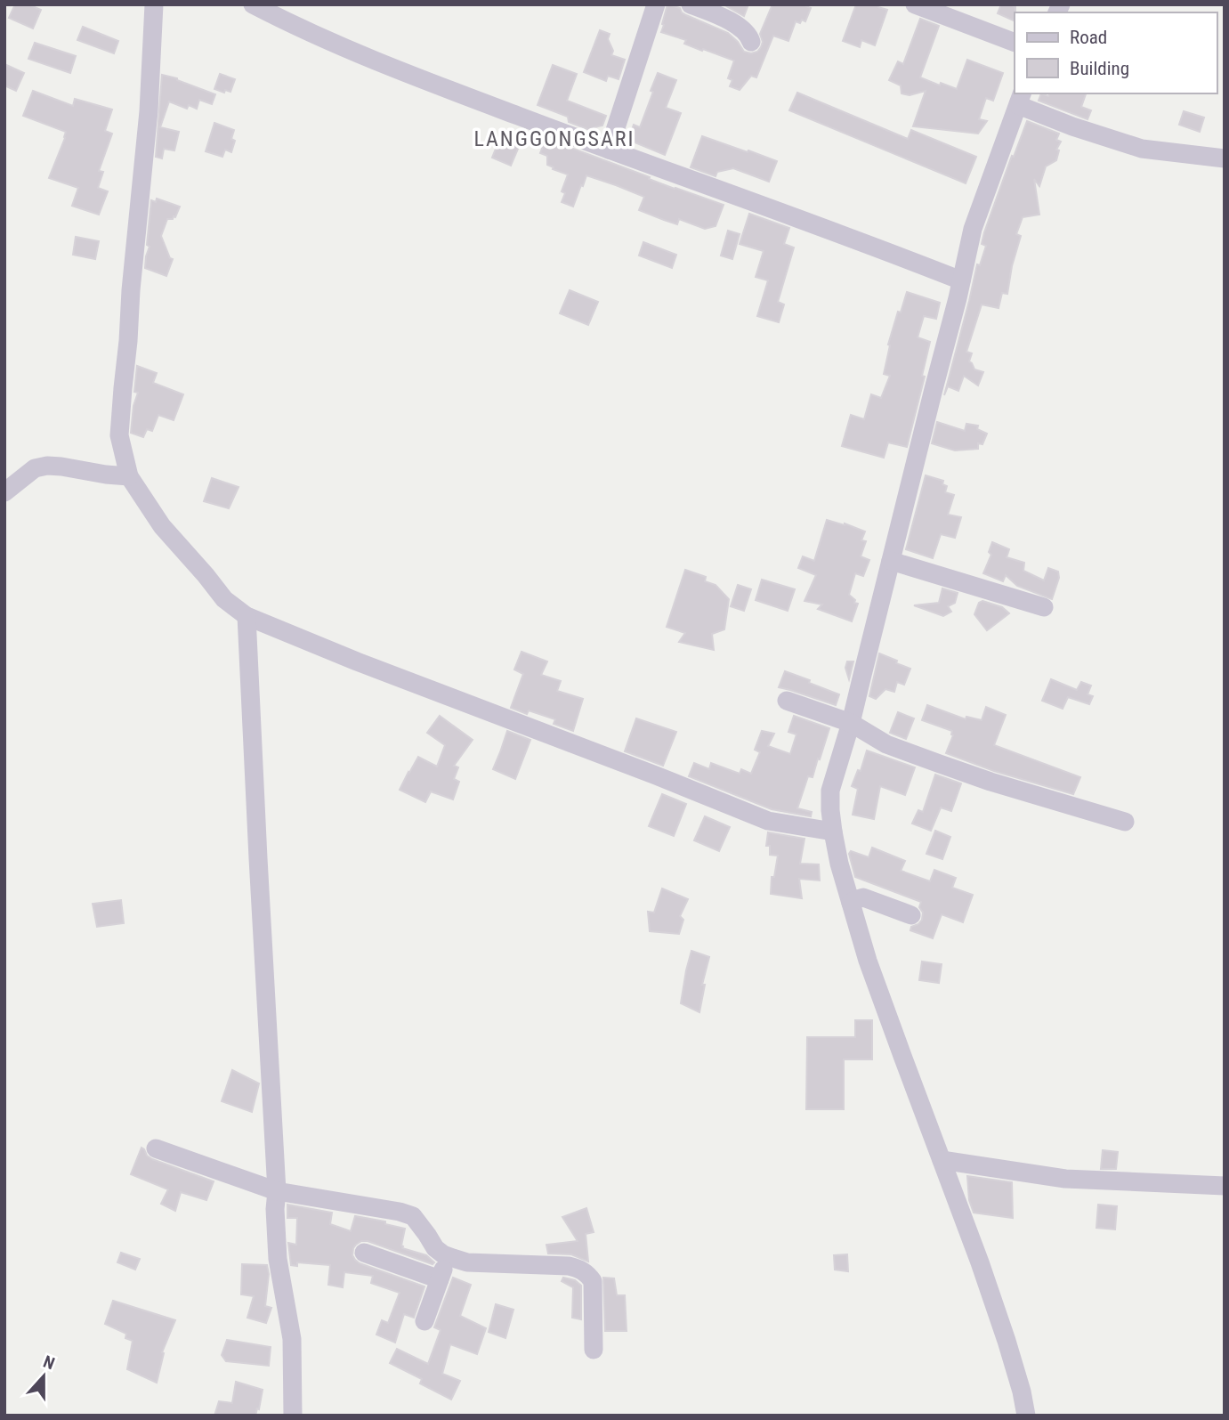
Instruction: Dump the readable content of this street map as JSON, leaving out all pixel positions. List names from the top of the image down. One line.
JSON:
{"districts":["LANGGONGSARI"],"legend":["Road","Building"],"north":"top"}
